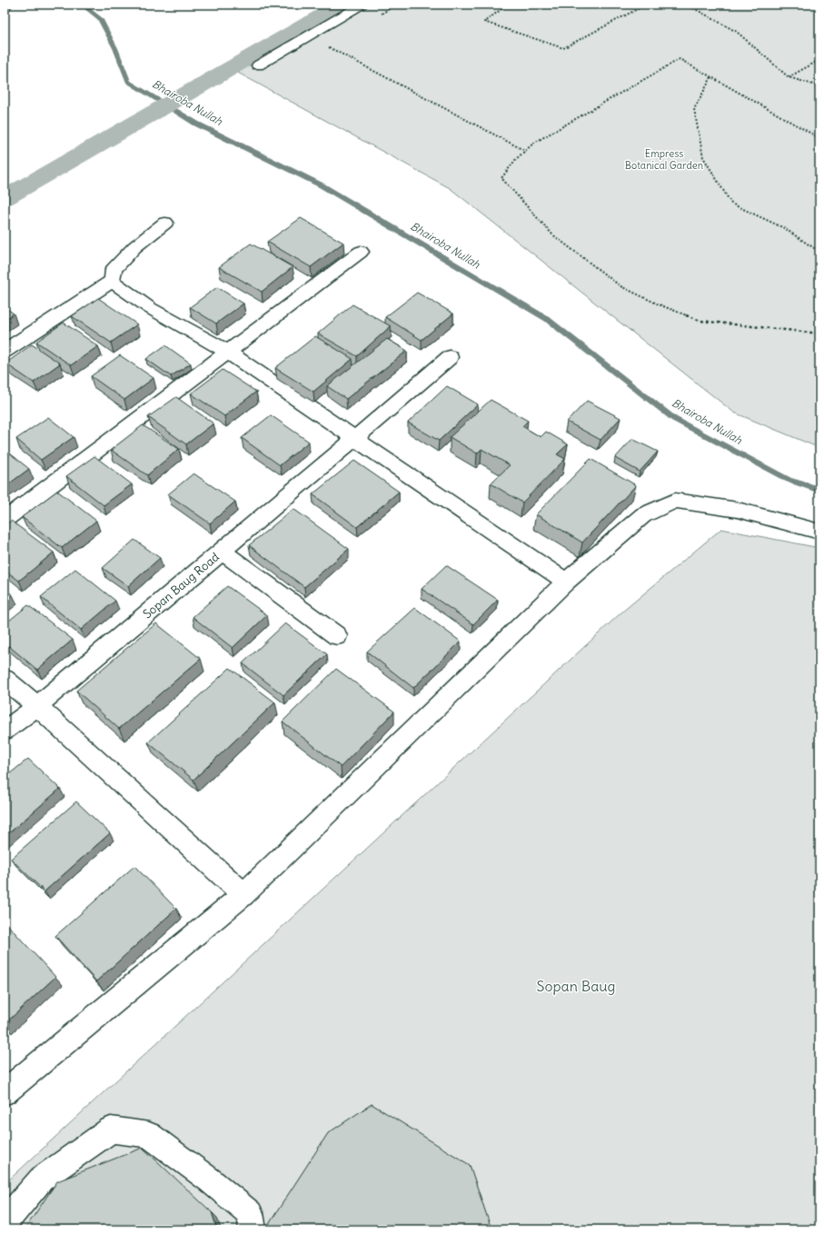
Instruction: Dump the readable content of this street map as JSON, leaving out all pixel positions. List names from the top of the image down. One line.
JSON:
{"streets":{"street":["Sopan Baug Road"]},"water":["Bhairoba Nullah"],"parks":["Empress Botanical Garden","Sopan Baug"]}
